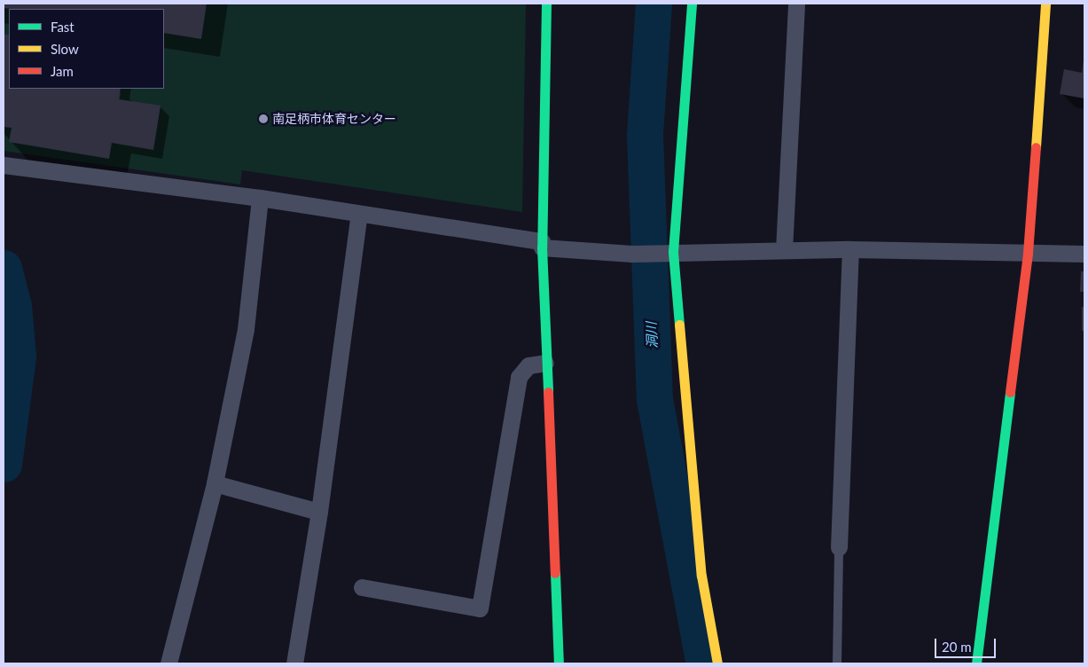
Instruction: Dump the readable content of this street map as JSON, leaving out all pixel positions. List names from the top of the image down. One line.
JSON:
{"water":["洞川"],"places":["南足柄市体育センター"],"legend":["Fast","Slow","Jam"],"scale_bar":"20 m"}
